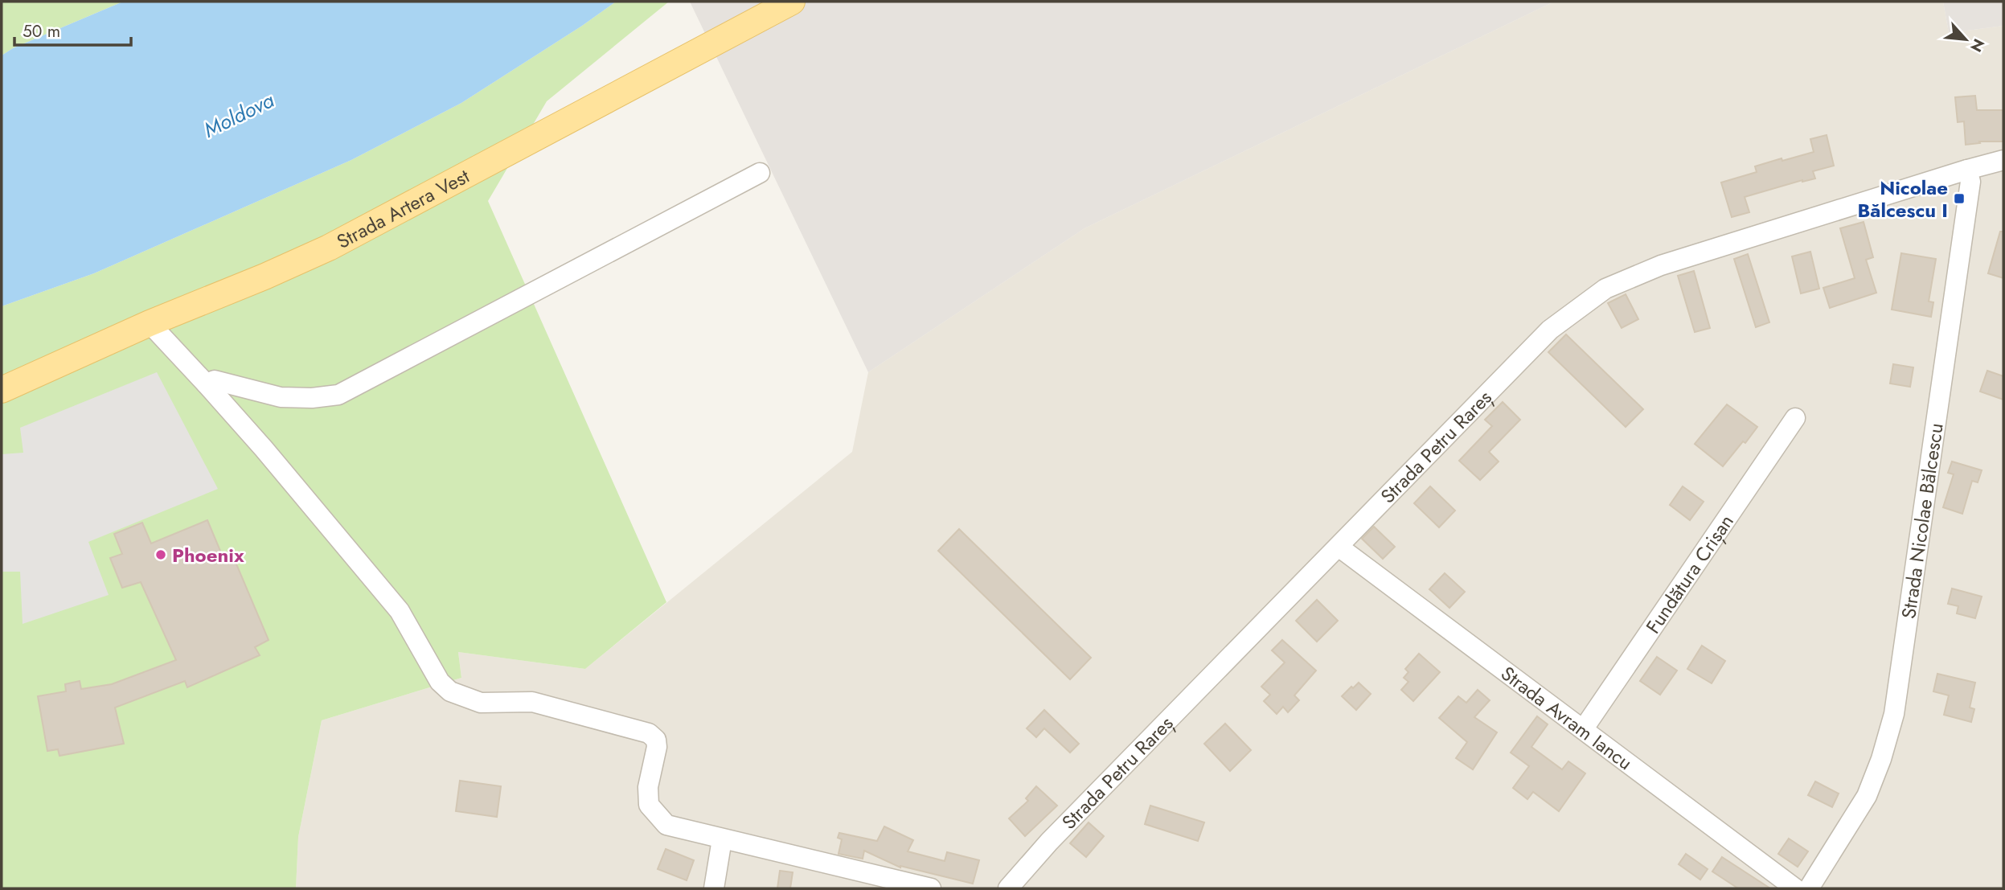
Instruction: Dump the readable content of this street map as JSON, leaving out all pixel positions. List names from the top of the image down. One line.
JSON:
{"streets":{"main road":["Strada Artera Vest"],"street":["Strada Petru Rareș","Strada Nicolae Bălcescu","Fundătura Crișan","Strada Avram Iancu"]},"crossings":[["Strada Petru Rareș","Strada Nicolae Bălcescu"],["Strada Petru Rareș","Strada Avram Iancu"],["Fundătura Crișan","Strada Avram Iancu"]],"water":["Moldova"],"places":{"transit":["Nicolae Bălcescu I"],"other":["Phoenix"]},"scale_bar":"50 m","north":"bottom right"}
